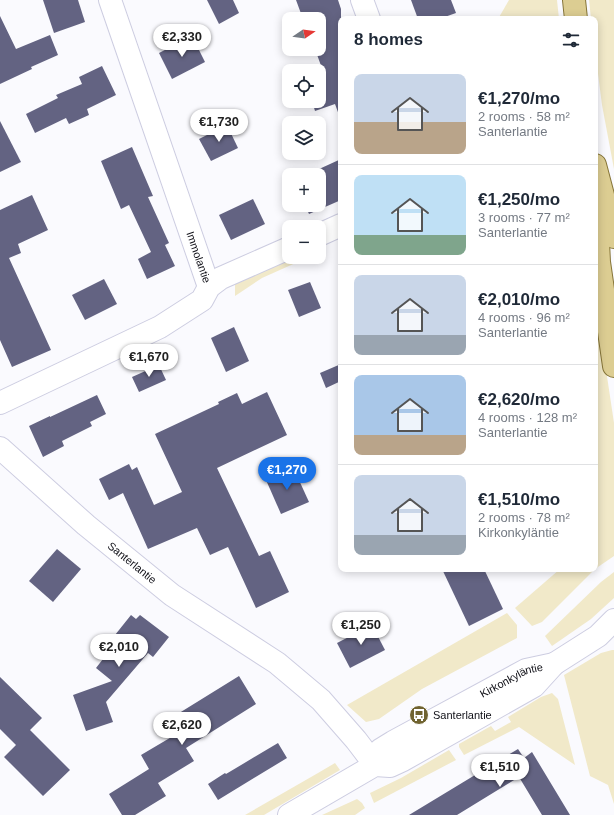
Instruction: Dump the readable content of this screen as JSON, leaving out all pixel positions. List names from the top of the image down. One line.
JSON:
{"streets":{"street":["Immolantie","Santerlantie","Kirkonkyläntie"]},"crossings":[["Santerlantie","Kirkonkyläntie"]],"places":{"bus stop":["Santerlantie"]},"north":"right","page":{"map_buttons":["+","−"],"heading":"8 homes","price":["€2,330","€1,730","€1,670","€1,270","€1,250","€2,010","€2,620","€1,510"],"list":[{"name":"€1,270/mo","note":"2 rooms · 58 m² · Santerlantie"},{"name":"€1,250/mo","note":"3 rooms · 77 m² · Santerlantie"},{"name":"€2,010/mo","note":"4 rooms · 96 m² · Santerlantie"},{"name":"€2,620/mo","note":"4 rooms · 128 m² · Santerlantie"},{"name":"€1,510/mo","note":"2 rooms · 78 m² · Kirkonkyläntie"}]}}
